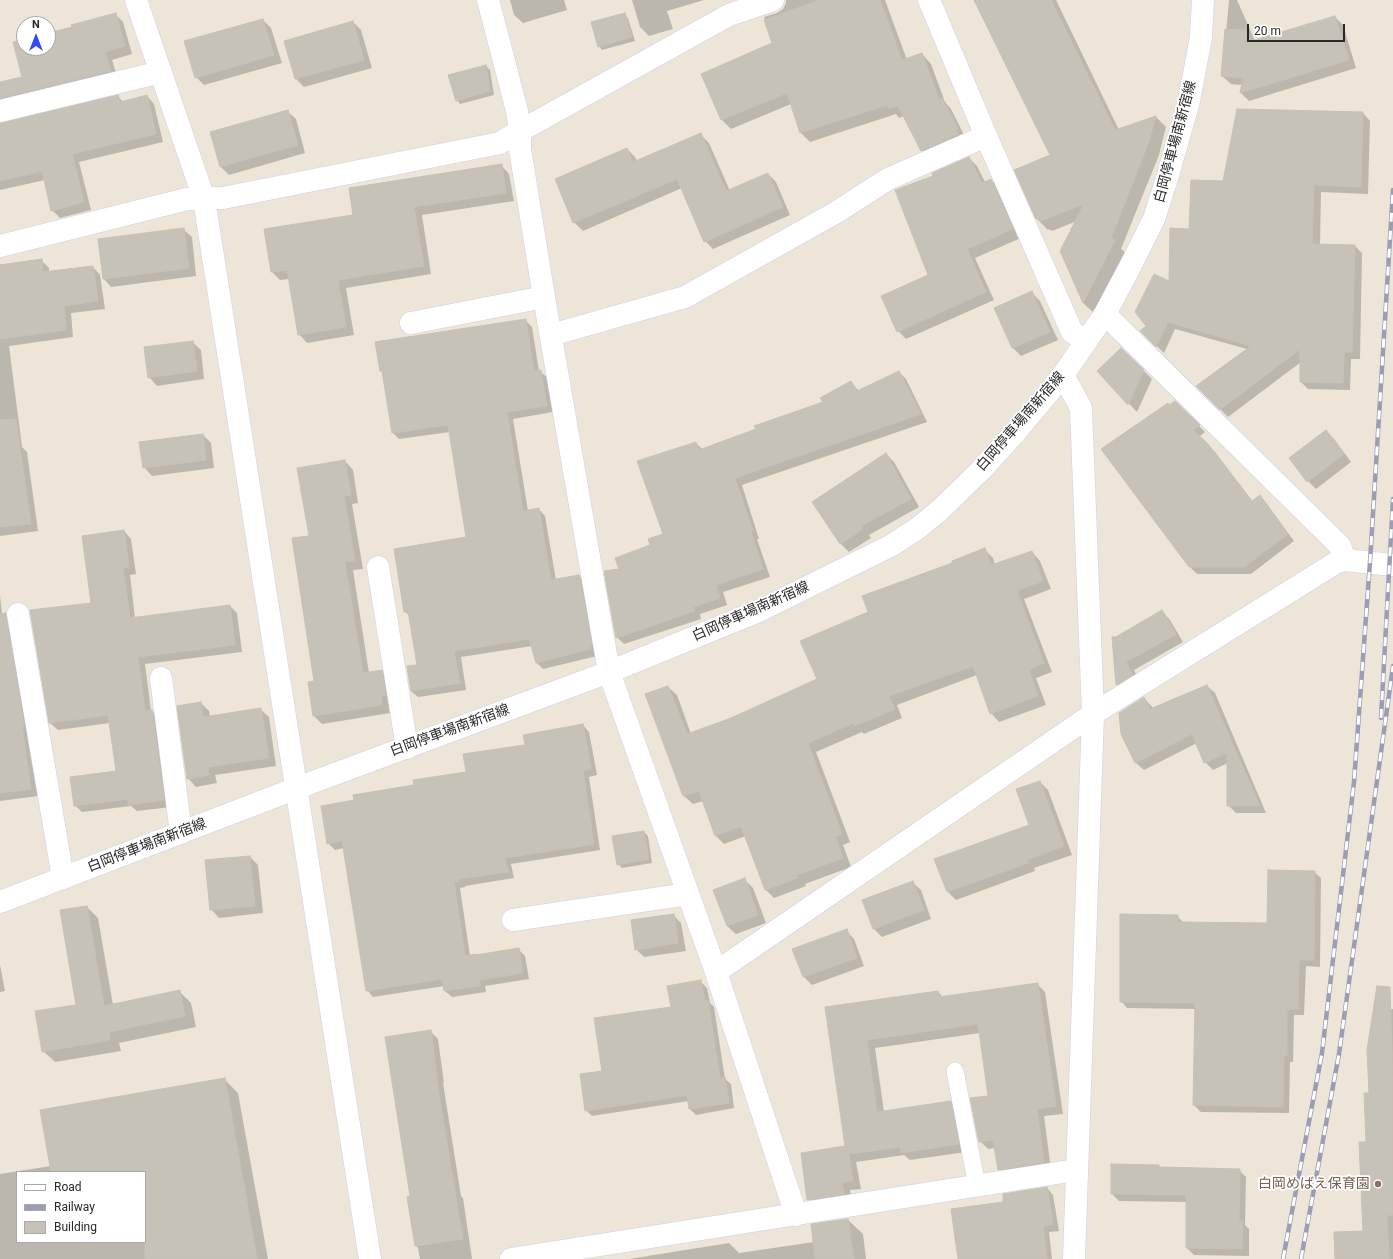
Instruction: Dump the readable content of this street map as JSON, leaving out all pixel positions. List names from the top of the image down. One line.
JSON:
{"streets":{"street":["白岡停車場南新宿線"]},"places":["白岡めばえ保育園"],"legend":["Road","Railway","Building"],"scale_bar":"20 m","north":"top"}
